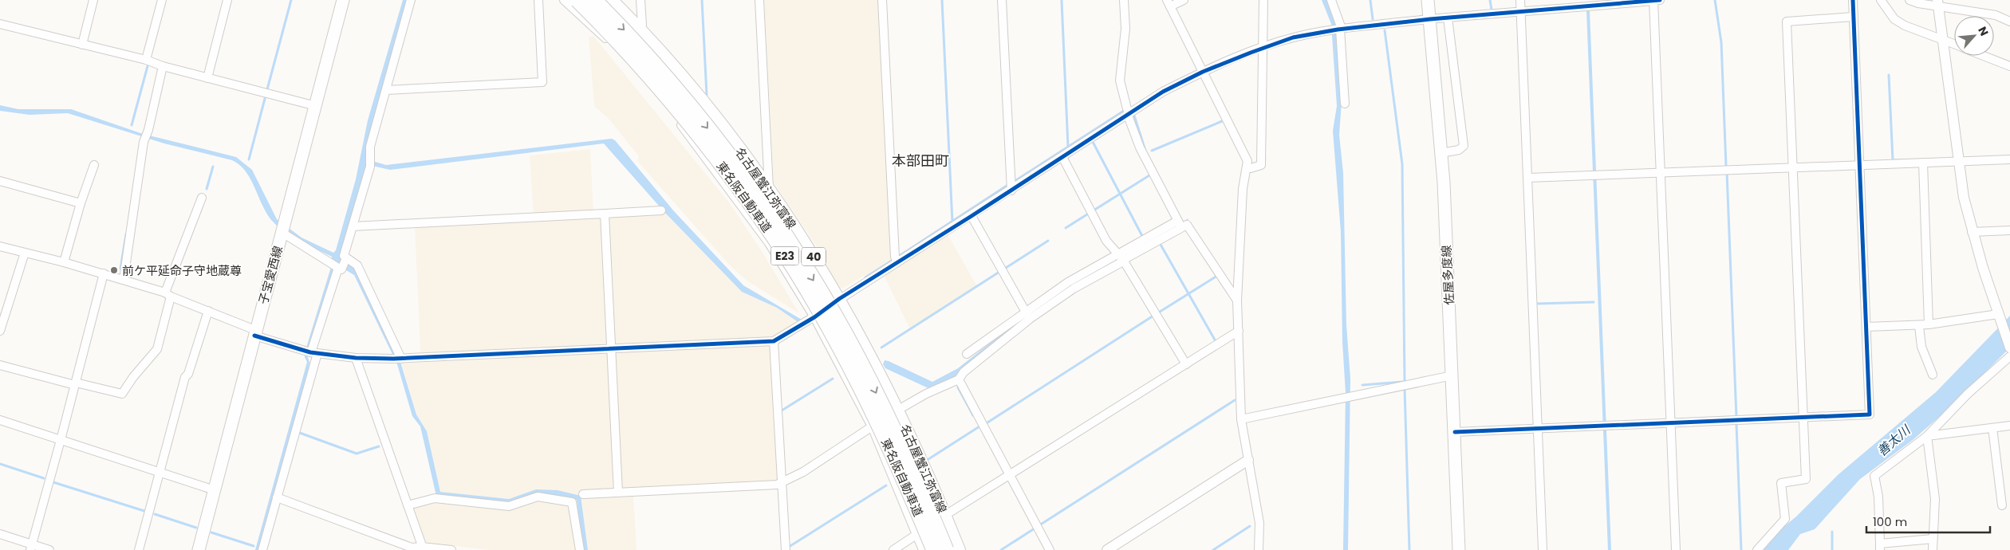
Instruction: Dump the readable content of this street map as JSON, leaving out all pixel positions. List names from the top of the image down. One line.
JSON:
{"streets":{"highway":["東名阪自動車道","E23"],"main road":["名古屋蟹江弥富線","40","子宝愛西線","佐屋多度線"]},"districts":["本部田町"],"water":["善太川"],"places":["前ケ平延命子守地蔵尊"],"scale_bar":"100 m","north":"top right"}
